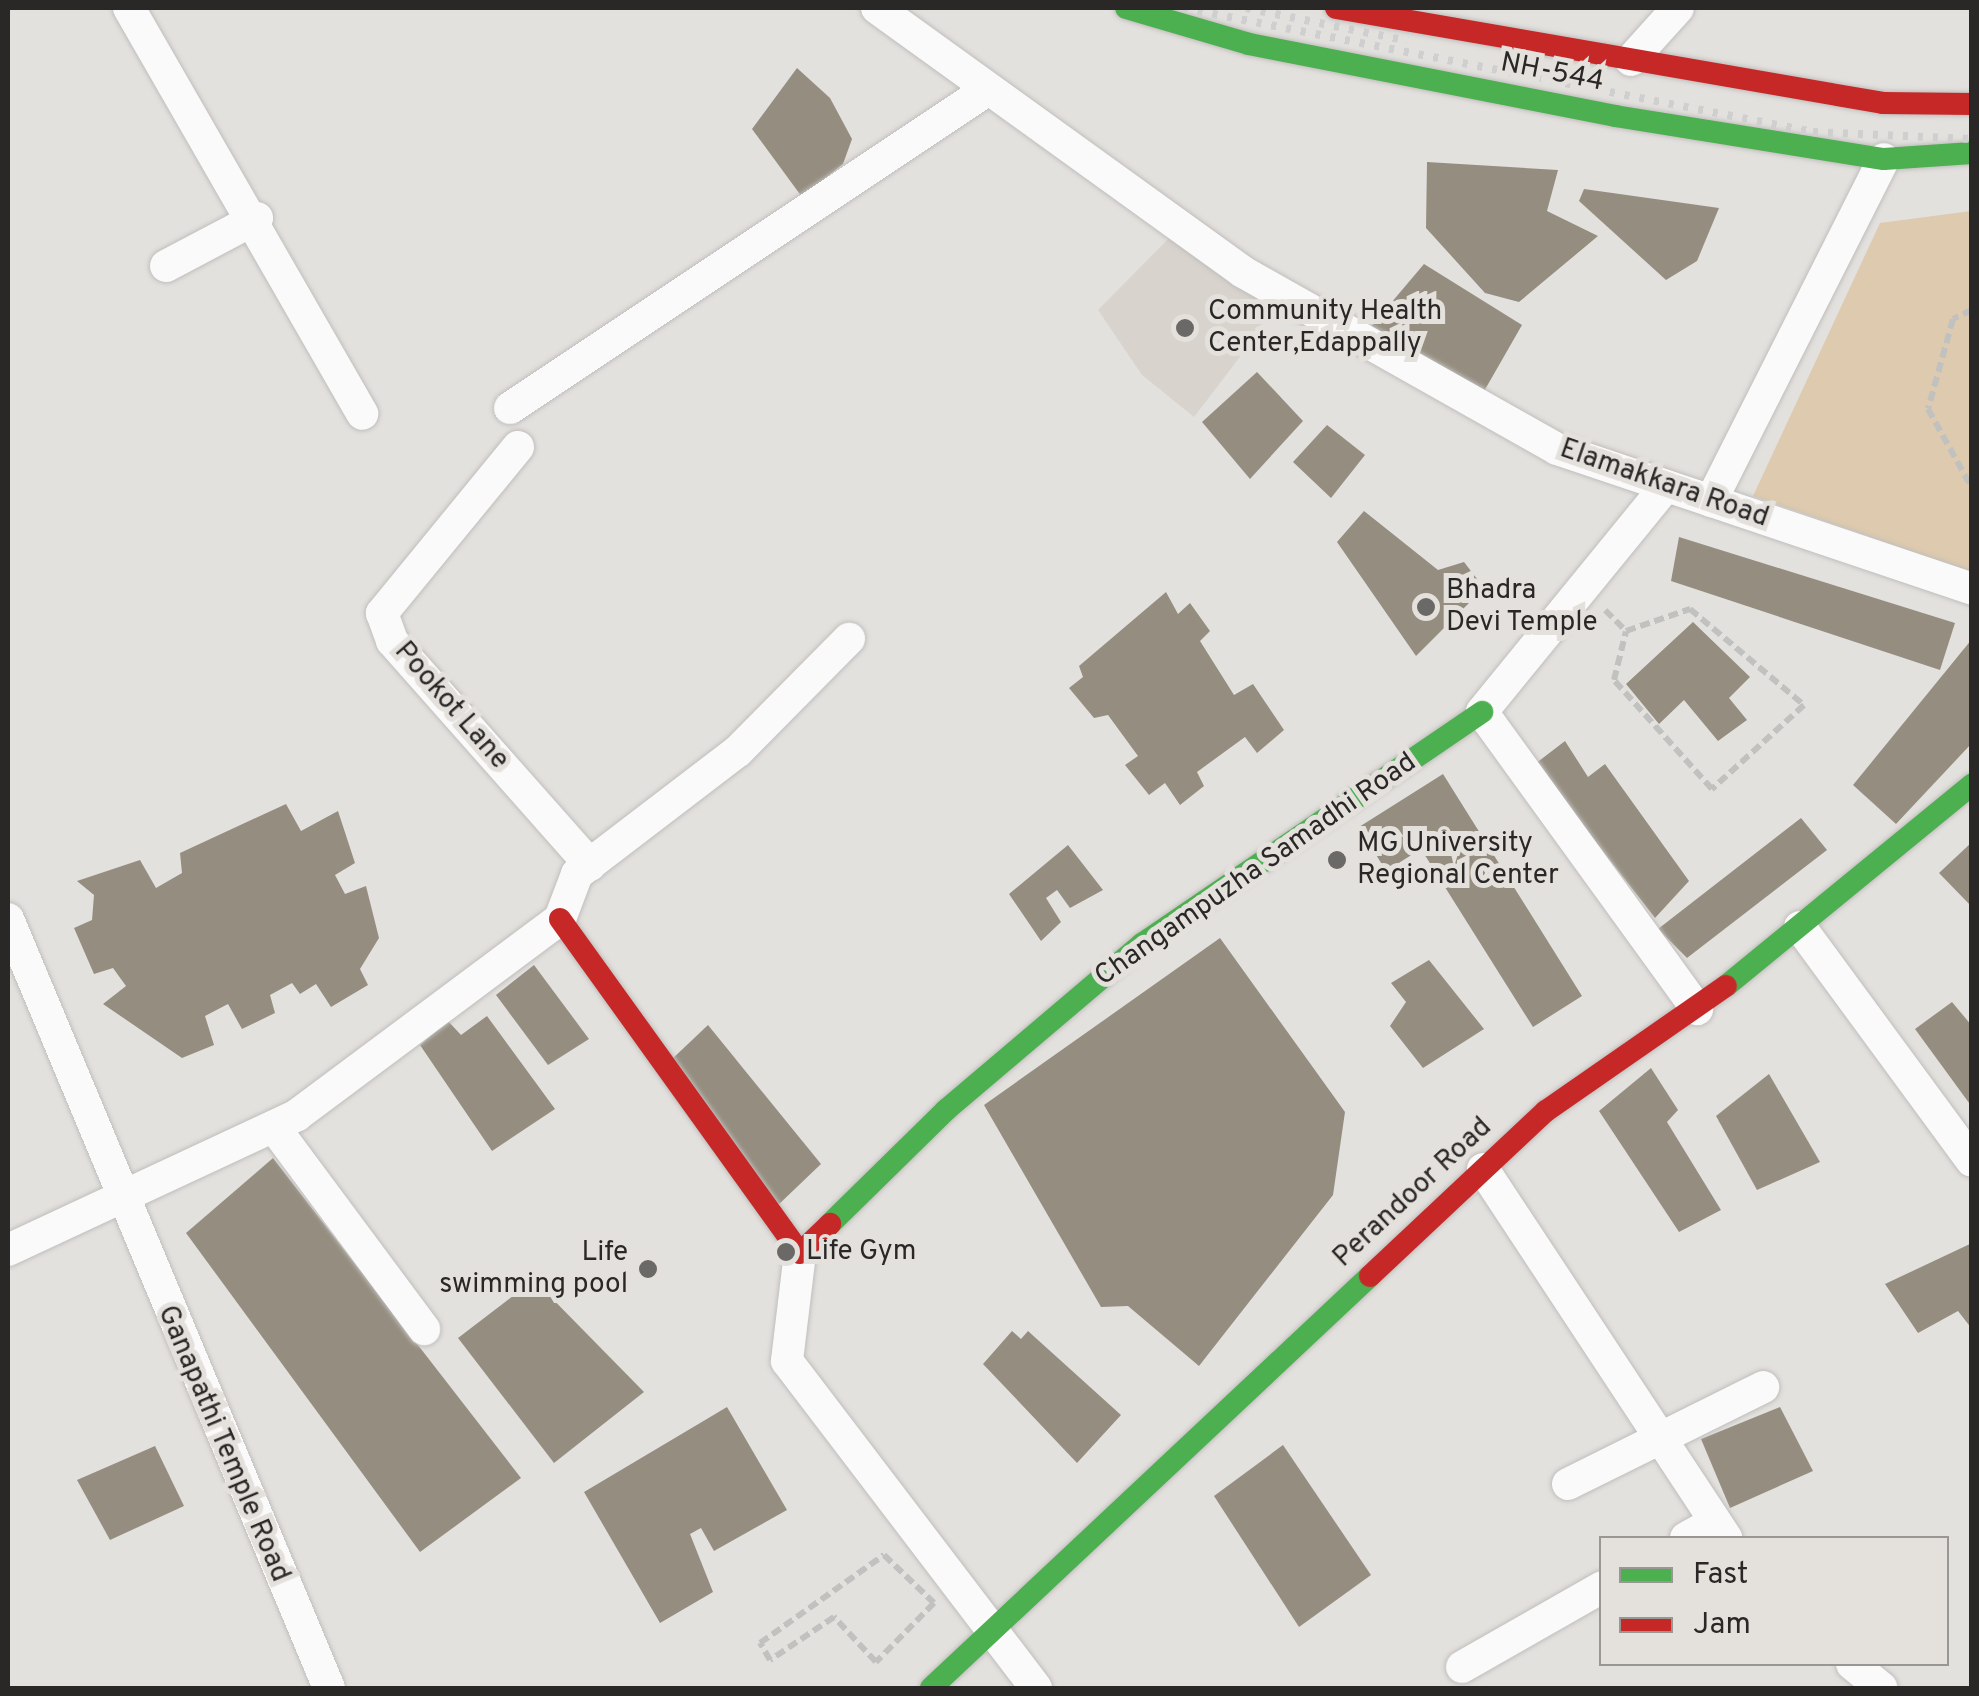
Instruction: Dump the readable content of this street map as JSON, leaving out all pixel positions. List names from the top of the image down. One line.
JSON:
{"streets":{"main road":["NH-544","Changampuzha Samadhi Road","Perandoor Road"],"street":["Elamakkara Road","Pookot Lane","Ganapathi Temple Road"]},"places":["Community Health Center,Edappally","Bhadra Devi Temple","MG University Regional Center","Life Gym","Life swimming pool"],"legend":["Fast","Jam"]}
